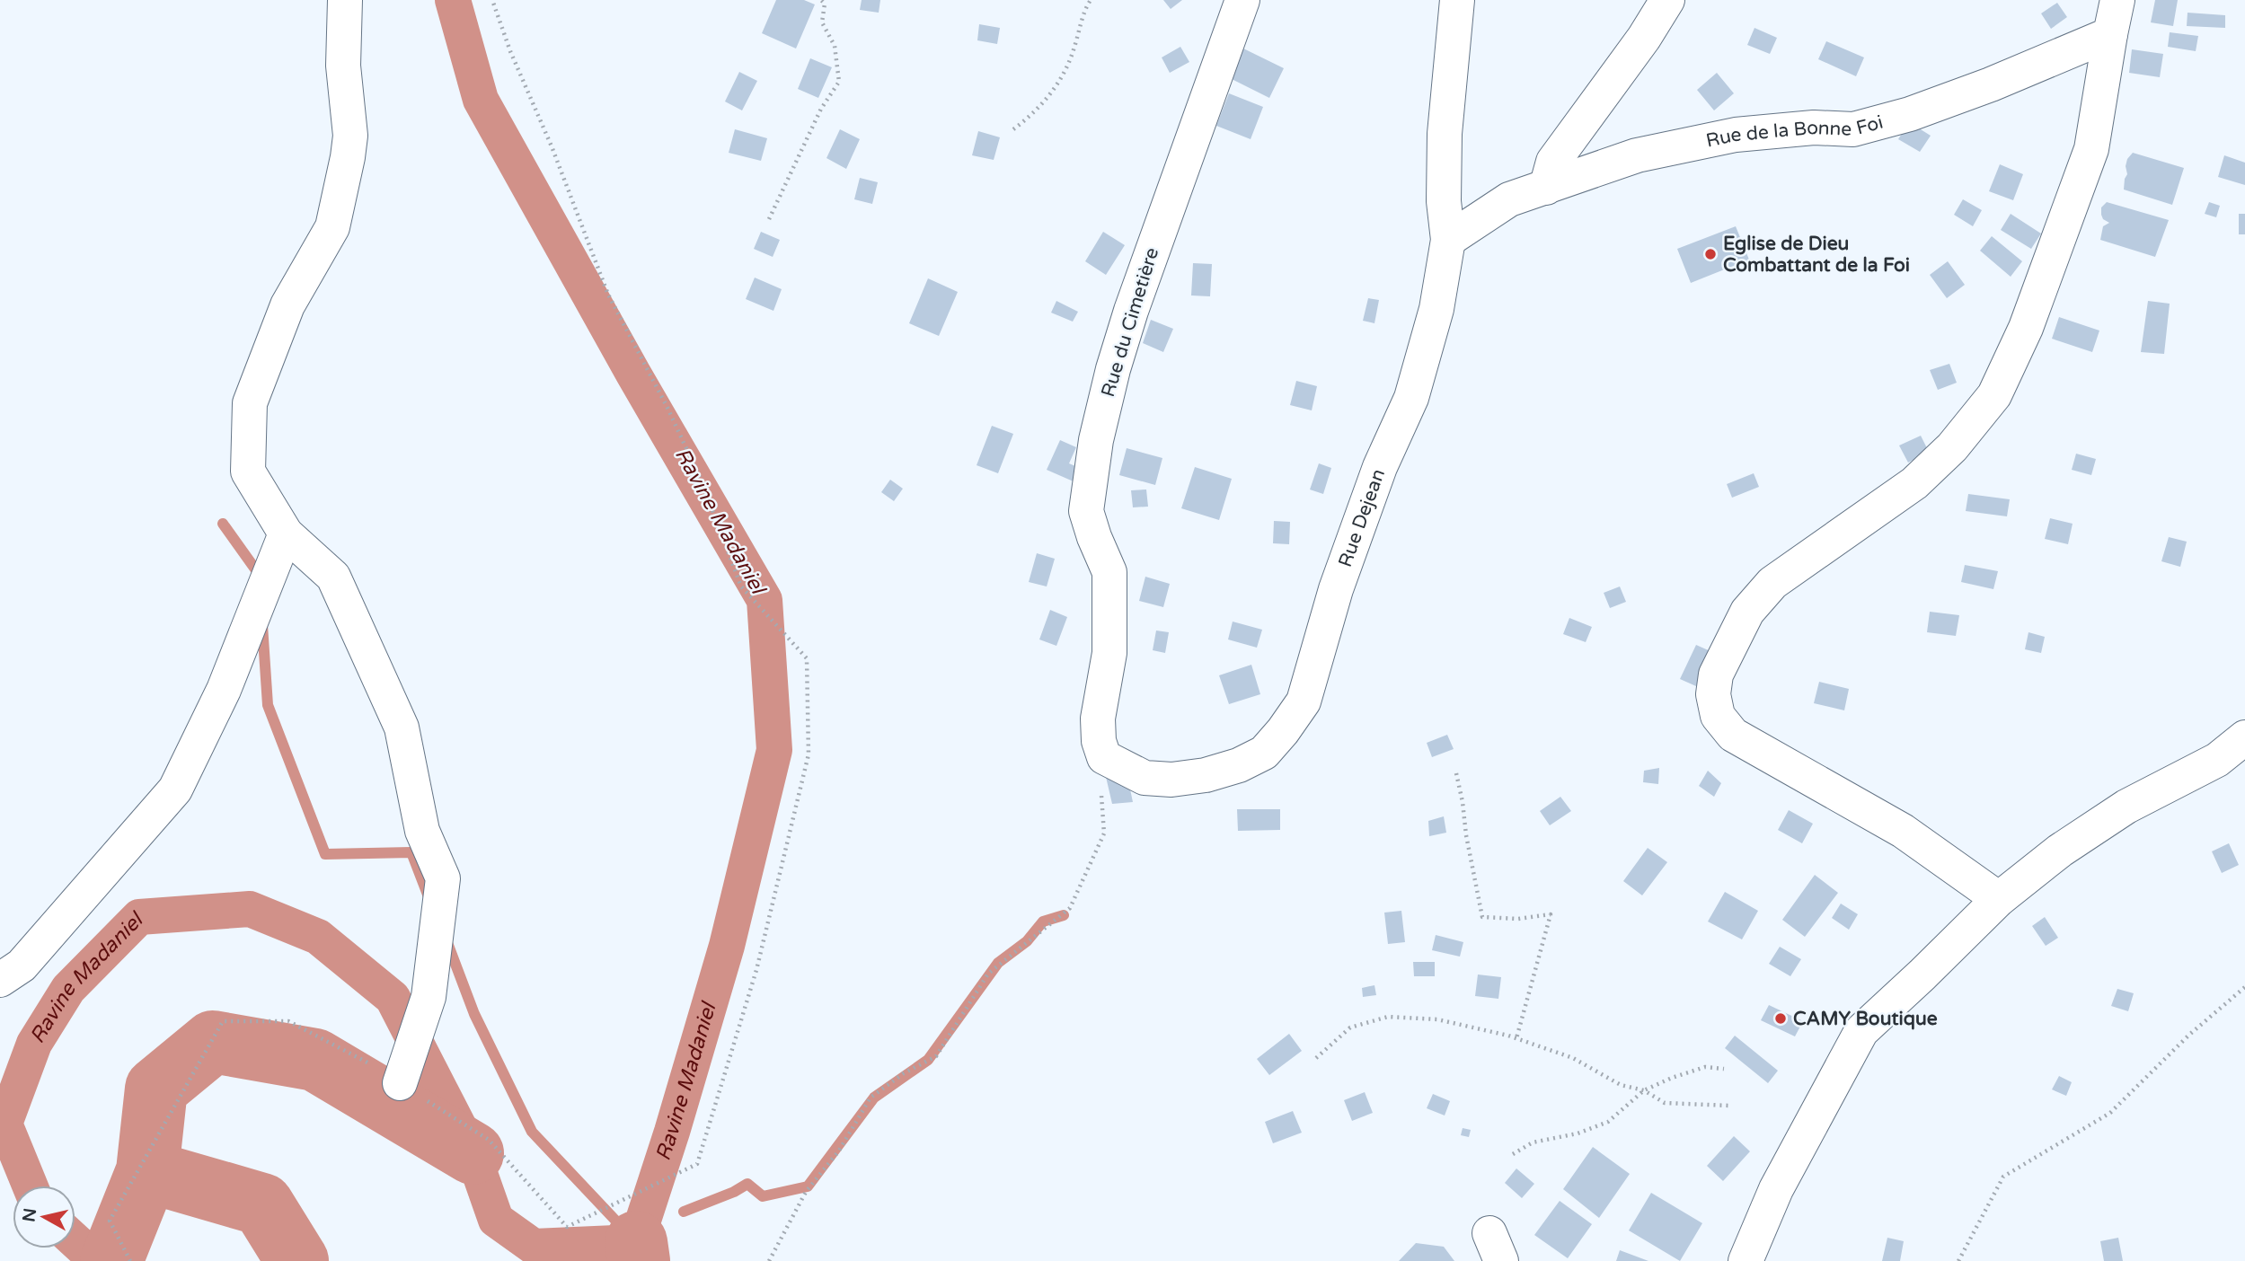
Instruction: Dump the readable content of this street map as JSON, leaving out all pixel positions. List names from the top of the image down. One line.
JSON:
{"streets":{"street":["Rue de la Bonne Foi","Rue du Cimetière","Rue Dejean"]},"crossings":[["Rue de la Bonne Foi","Rue Dejean"],["Rue du Cimetière","Rue Dejean"]],"water":["Ravine Madaniel"],"places":["Eglise de Dieu Combattant de la Foi","CAMY Boutique"],"north":"left"}
